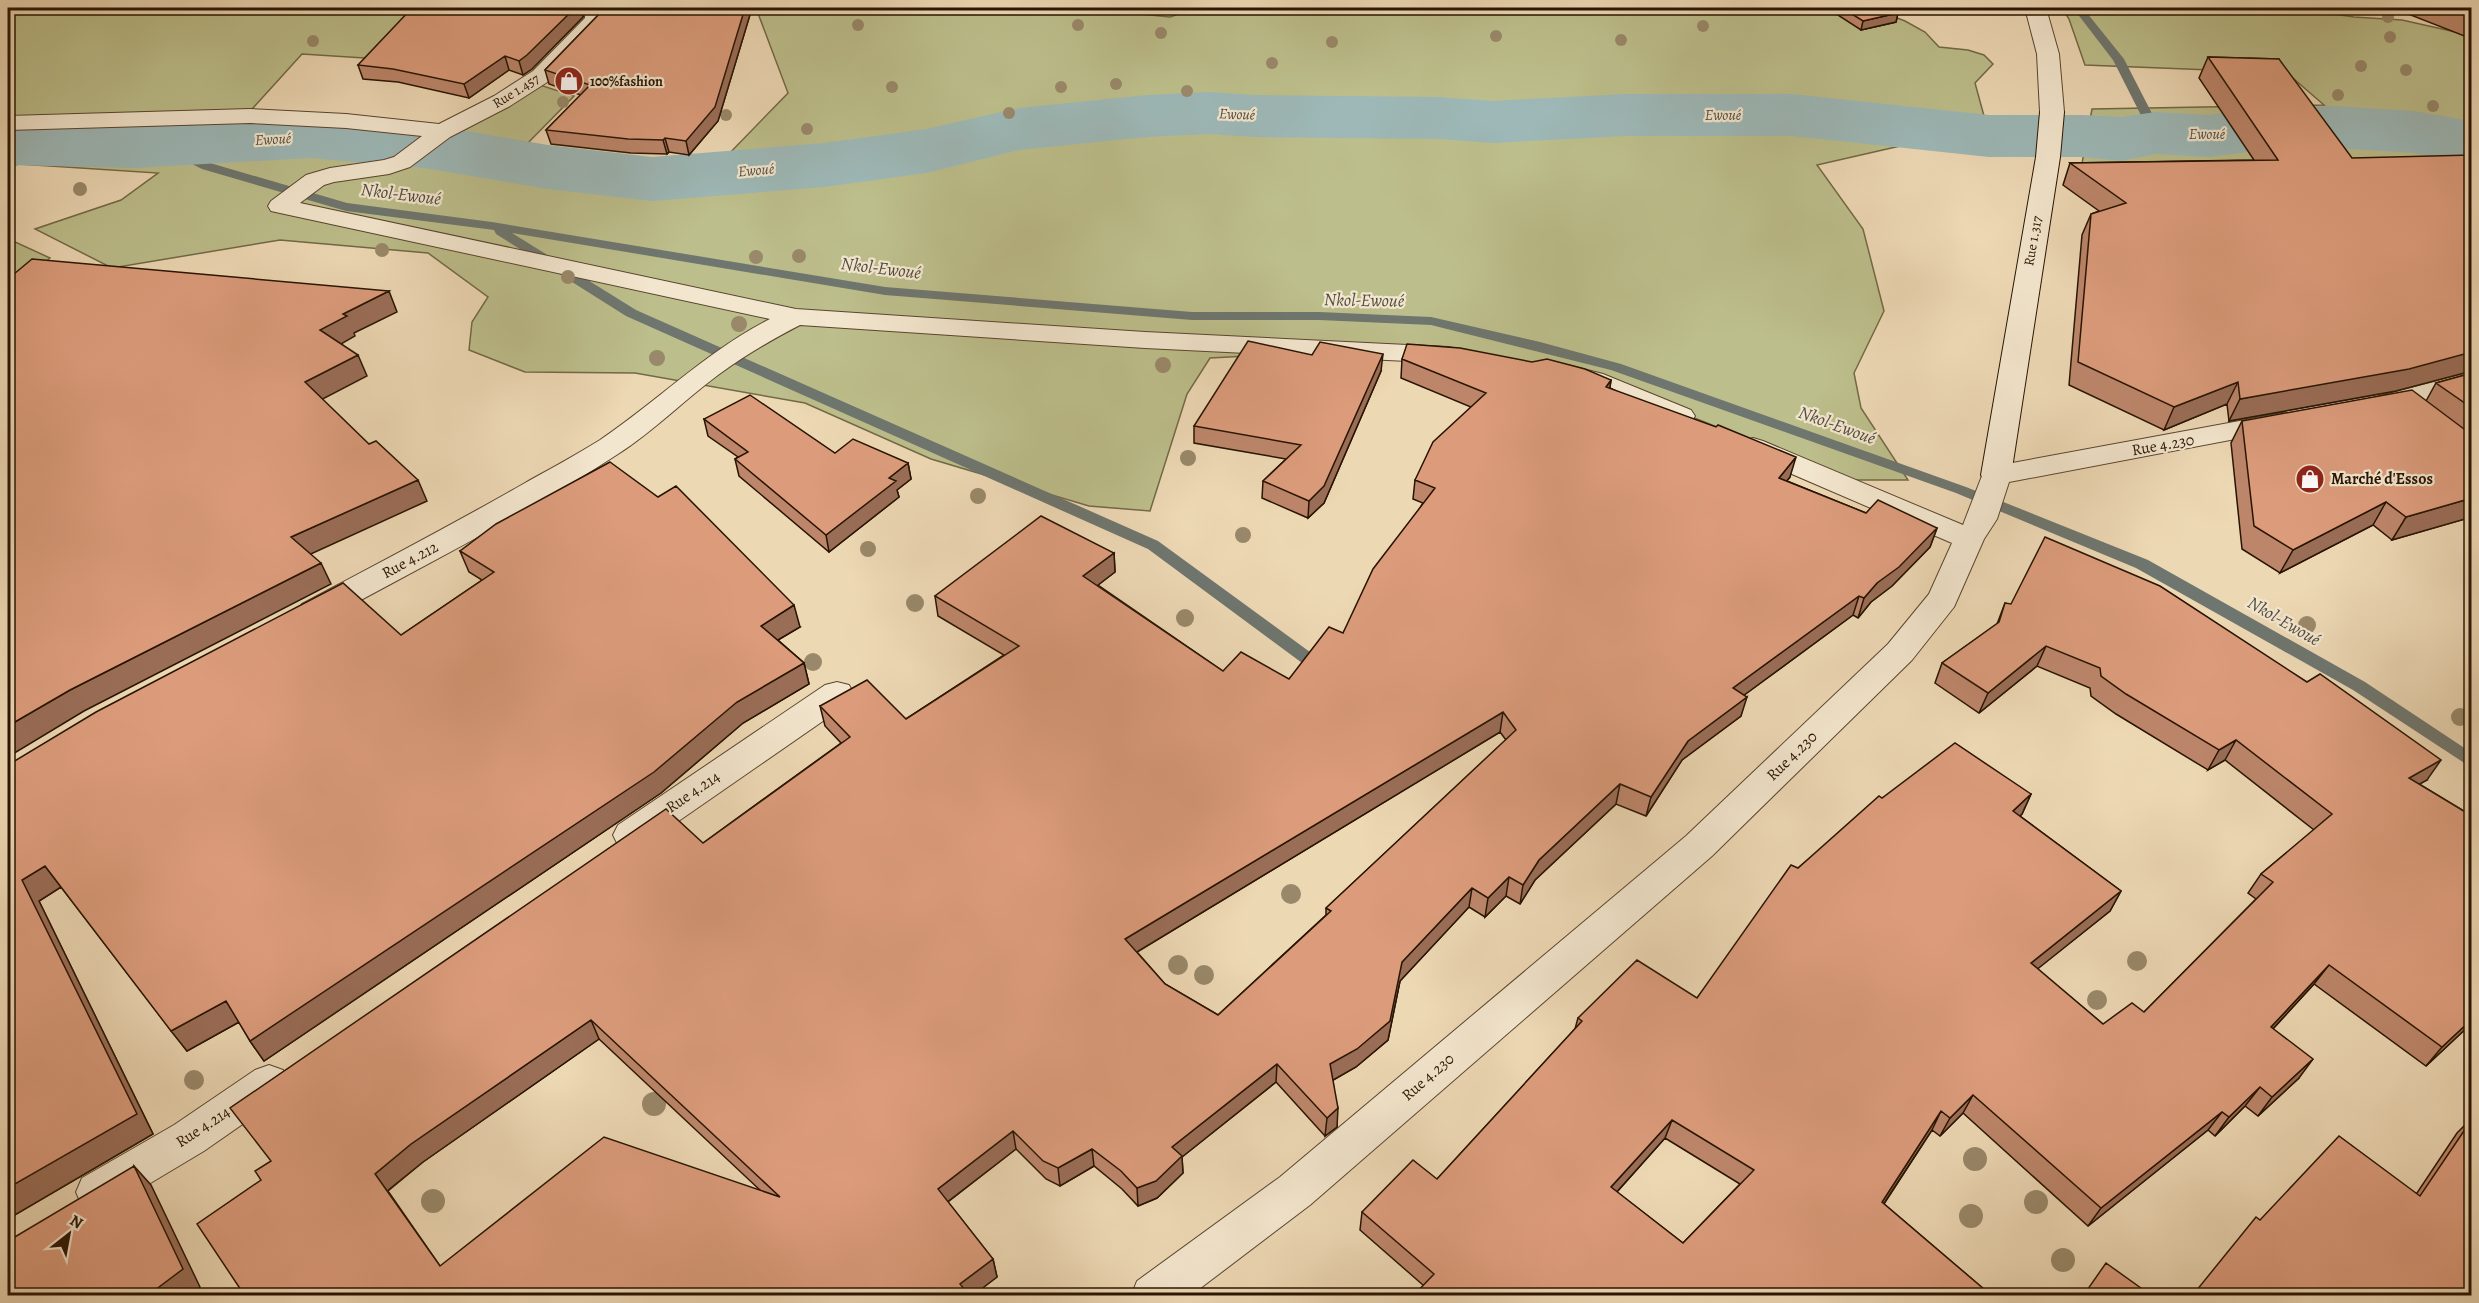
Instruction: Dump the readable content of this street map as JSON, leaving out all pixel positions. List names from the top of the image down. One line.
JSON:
{"streets":{"street":["Rue 1.457","Rue 1.317","Rue 4.230","Rue 4.212","Rue 4.214"]},"crossings":[["Rue 1.317","Rue 4.230"]],"water":["Ewoué","Nkol-Ewoué"],"places":{"shop":["100%fashion","Marché d'Essos"]},"north":"top right"}
